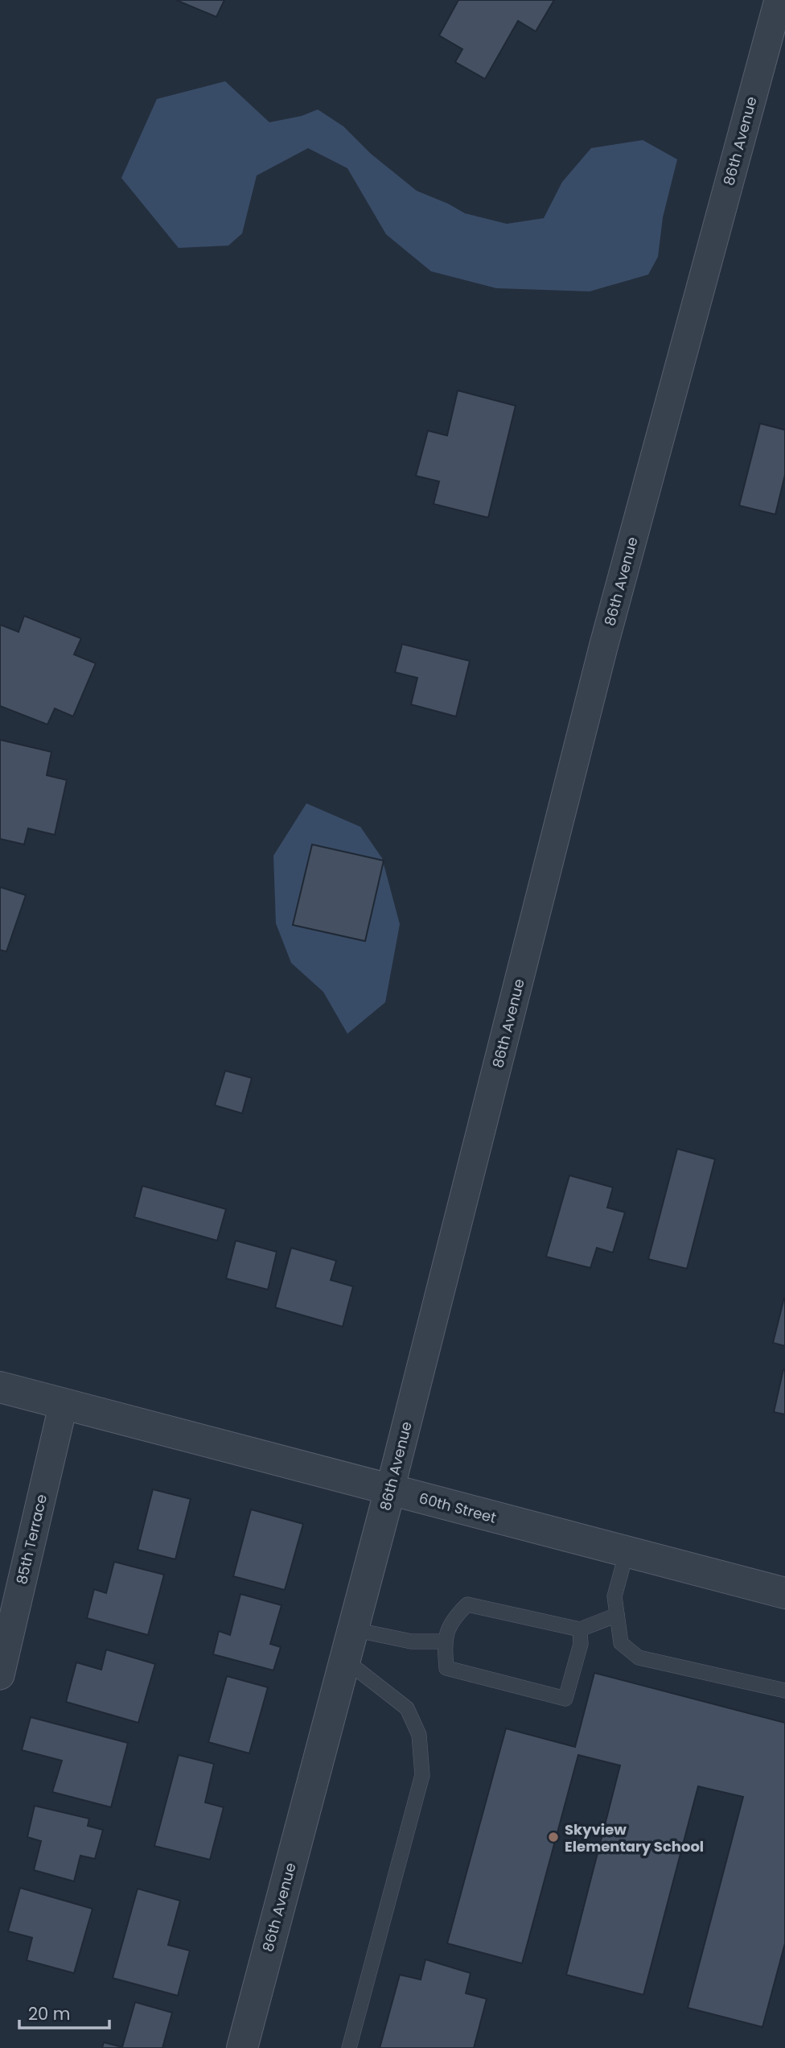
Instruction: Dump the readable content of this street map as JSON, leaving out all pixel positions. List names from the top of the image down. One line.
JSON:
{"streets":{"street":["86th Avenue","60th Street","85th Terrace"]},"crossings":[["86th Avenue","60th Street"],["60th Street","85th Terrace"]],"places":["Skyview Elementary School"],"scale_bar":"20 m"}
